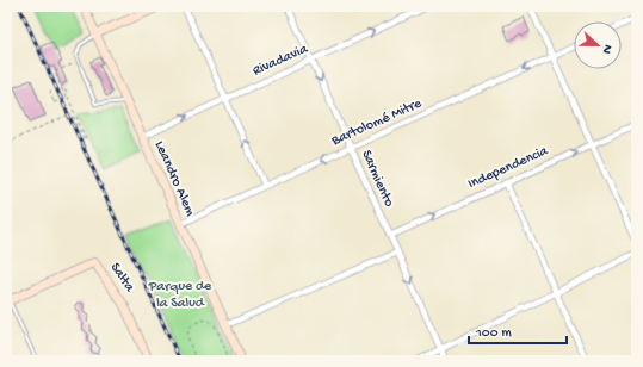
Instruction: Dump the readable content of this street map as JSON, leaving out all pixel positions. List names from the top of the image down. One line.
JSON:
{"streets":{"street":["Rivadavia","Bartolomé Mitre","Independencia","Leandro Alem","Sarmiento","Salta"]},"crossings":[["Rivadavia","Leandro Alem"],["Rivadavia","Sarmiento"],["Bartolomé Mitre","Leandro Alem"],["Bartolomé Mitre","Sarmiento"],["Independencia","Sarmiento"]],"one_way":["Rivadavia","Bartolomé Mitre","Independencia","Sarmiento"],"parks":["Parque de la Salud"],"scale_bar":"100 m","north":"right"}
